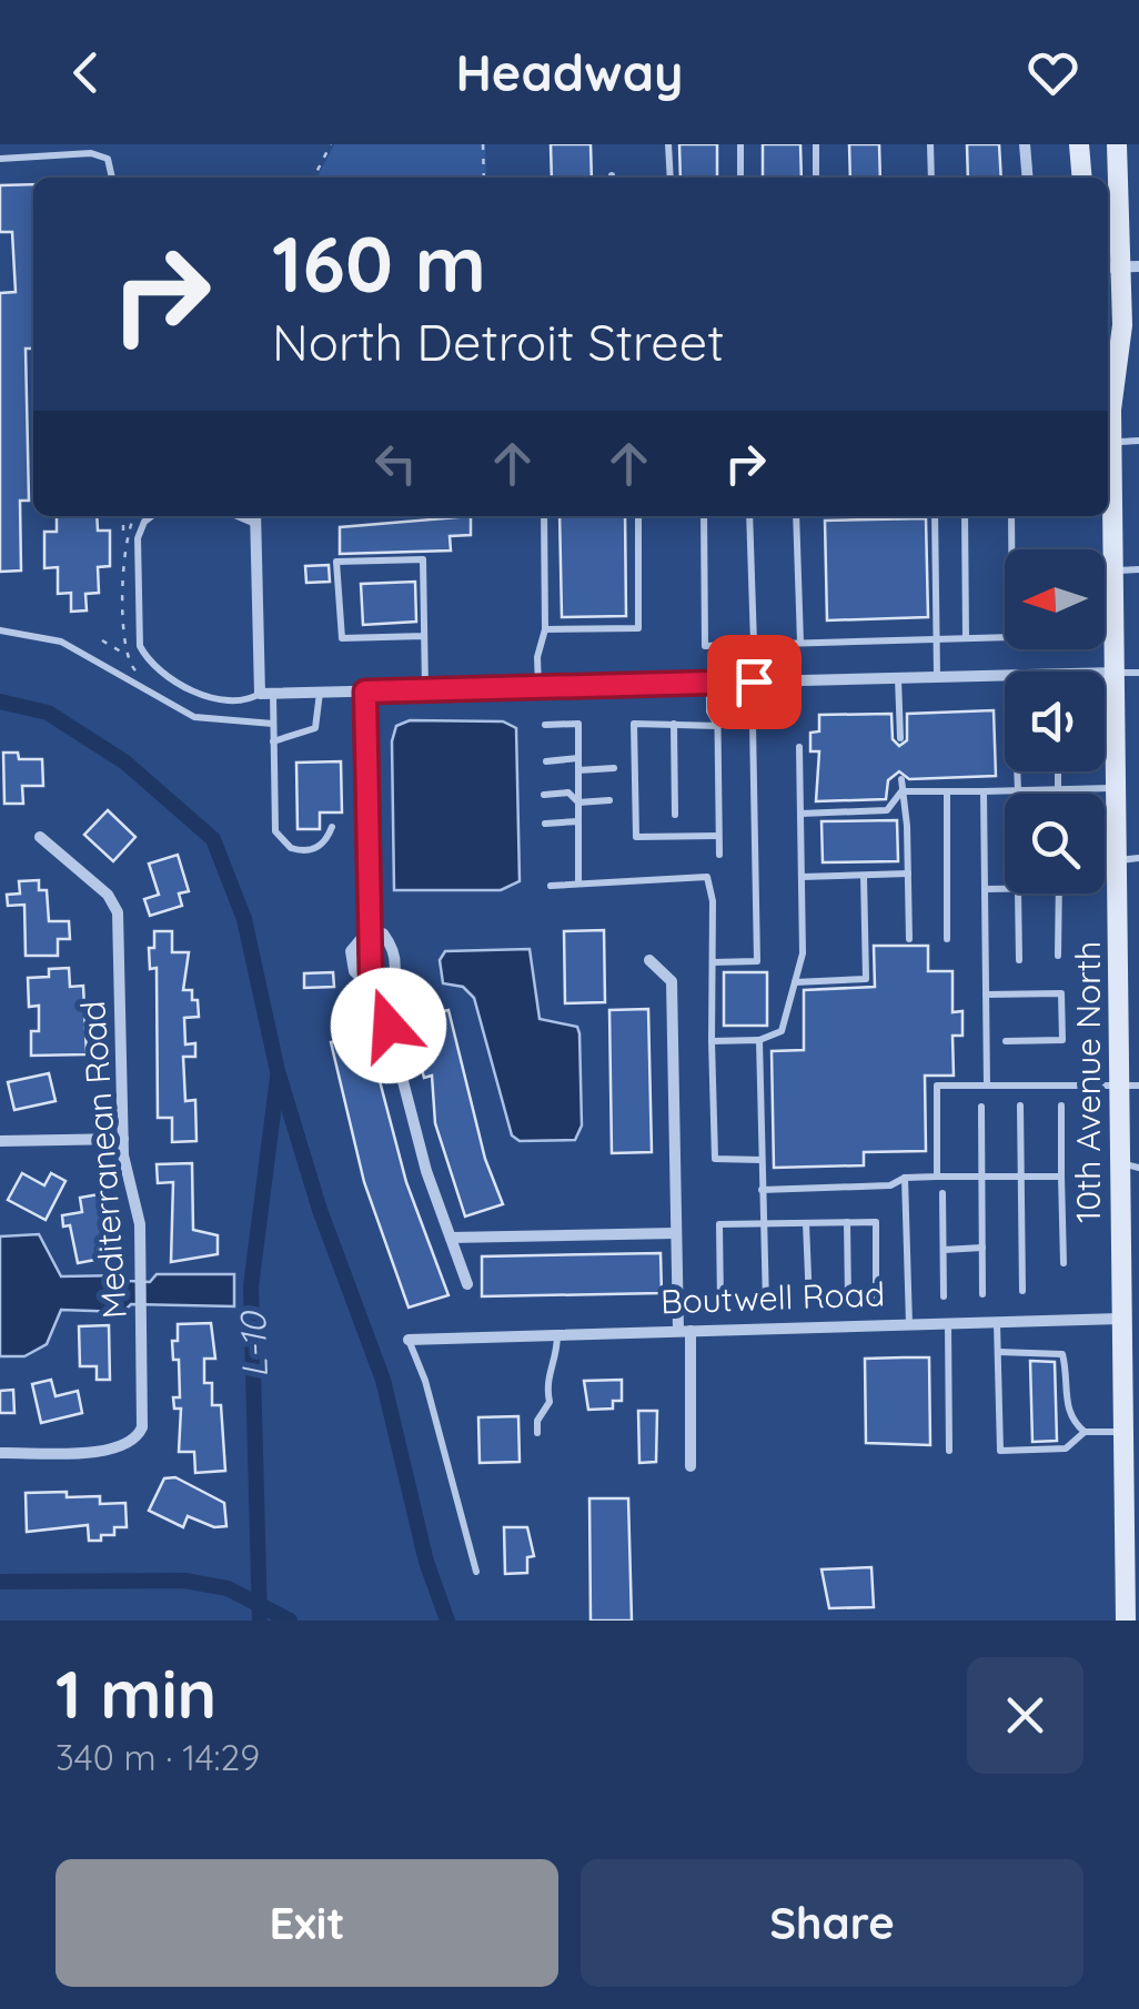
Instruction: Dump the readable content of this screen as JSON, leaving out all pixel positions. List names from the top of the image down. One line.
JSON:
{"streets":{"street":["10th Avenue North","Mediterranean Road","Boutwell Road"]},"crossings":[["10th Avenue North","Boutwell Road"]],"water":["L-10"],"north":"left","page":{"header":"Headway","turn":["160 m","North Detroit Street"],"heading":["1 min","340 m · 14:29"],"buttons":["Exit","Share"]}}
